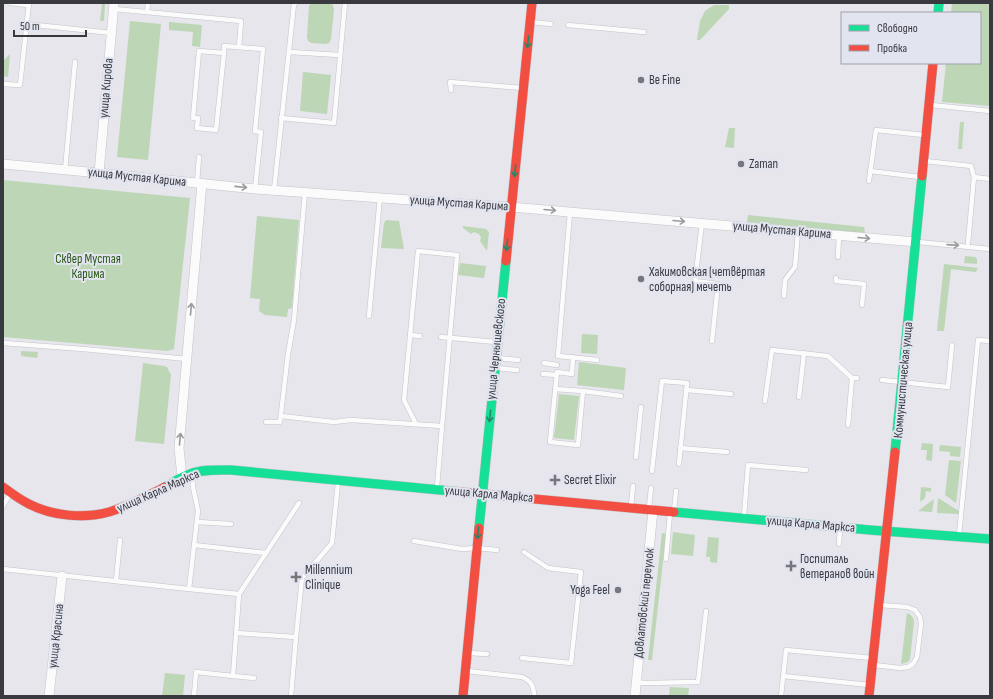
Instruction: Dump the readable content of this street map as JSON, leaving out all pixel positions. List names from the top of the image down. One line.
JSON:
{"streets":{"street":["улица Кирова","улица Мустая Карима","улица Чернышевского","Коммунистическая улица","улица Карла Маркса","Довлатовский переулок","улица Красина"]},"crossings":[["улица Кирова","улица Мустая Карима"],["улица Мустая Карима","улица Чернышевского"],["улица Мустая Карима","Коммунистическая улица"],["улица Чернышевского","улица Карла Маркса"],["Коммунистическая улица","улица Карла Маркса"],["улица Карла Маркса","Довлатовский переулок"]],"one_way":["улица Мустая Карима","улица Чернышевского"],"parks":["Сквер Мустая Карима"],"places":{"other":["Be Fine","Zaman","Хакимовская (четвёртая соборная) мечеть","Yoga Feel"],"health":["Secret Elixir","Госпиталь ветеранов войн","Millennium Clinique"]},"legend":["Свободно","Пробка"],"scale_bar":"50 m"}
